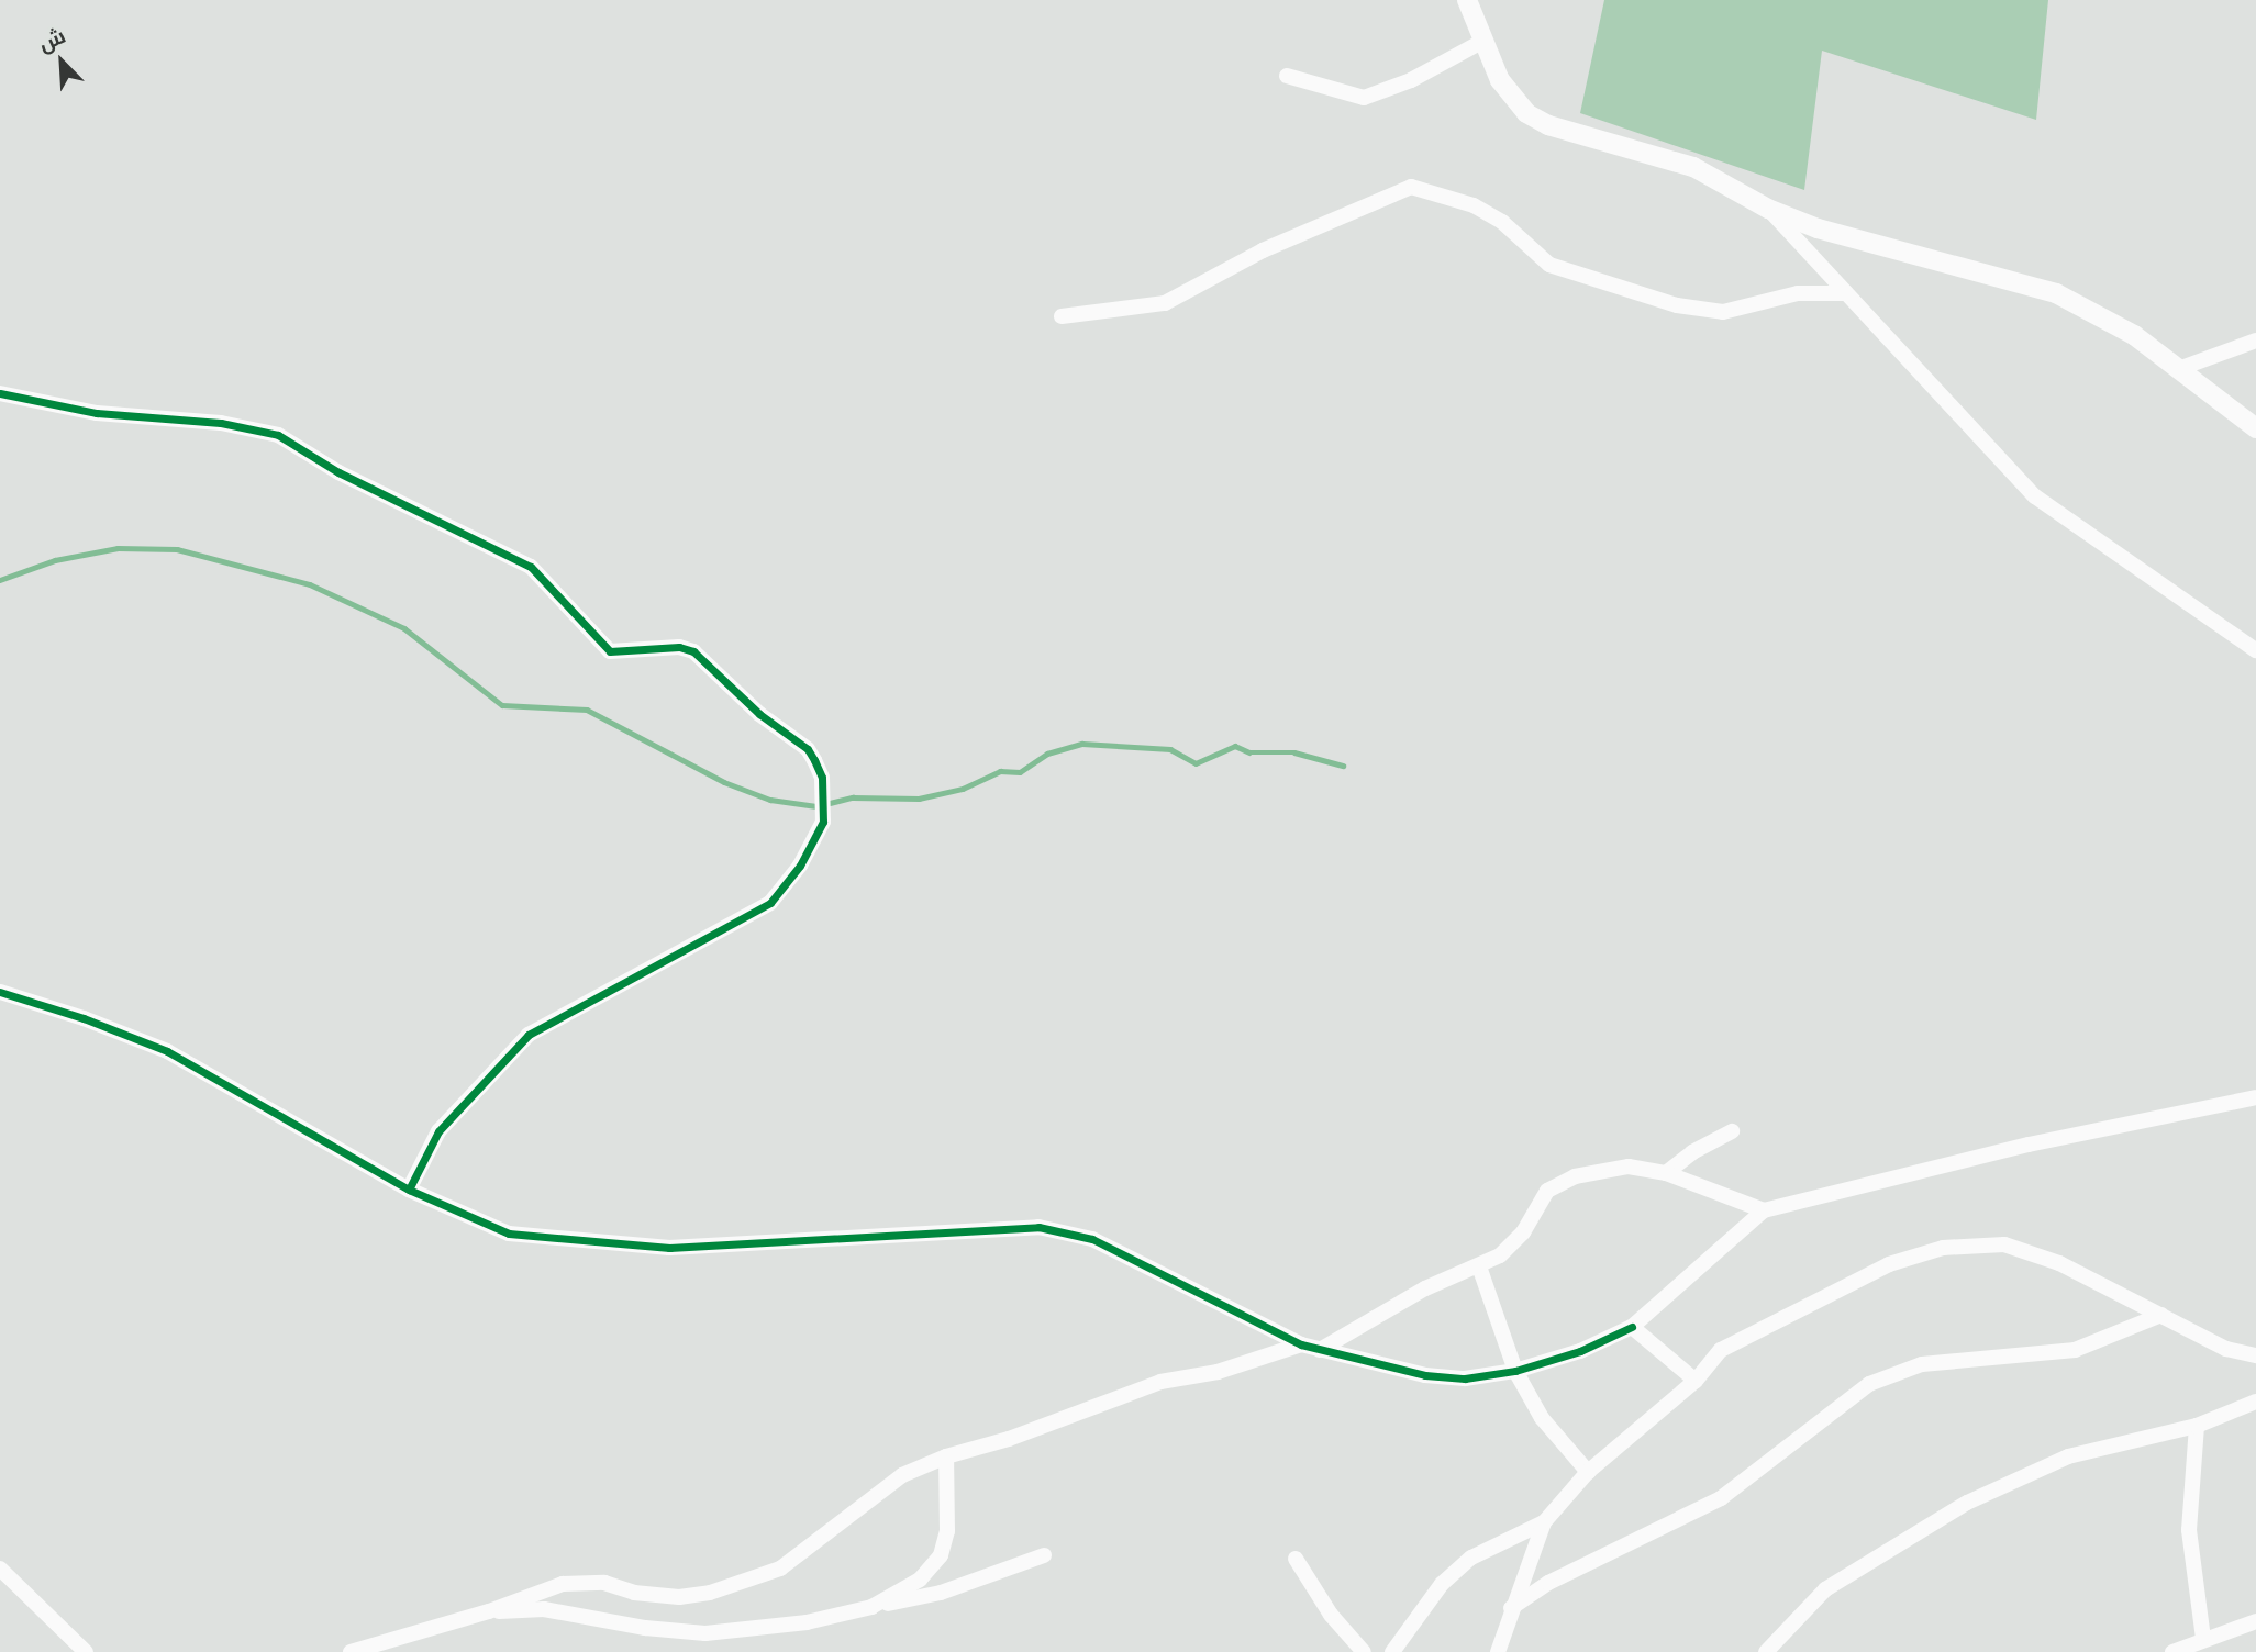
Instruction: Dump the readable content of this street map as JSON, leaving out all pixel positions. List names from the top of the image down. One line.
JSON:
{"north":"top left"}
